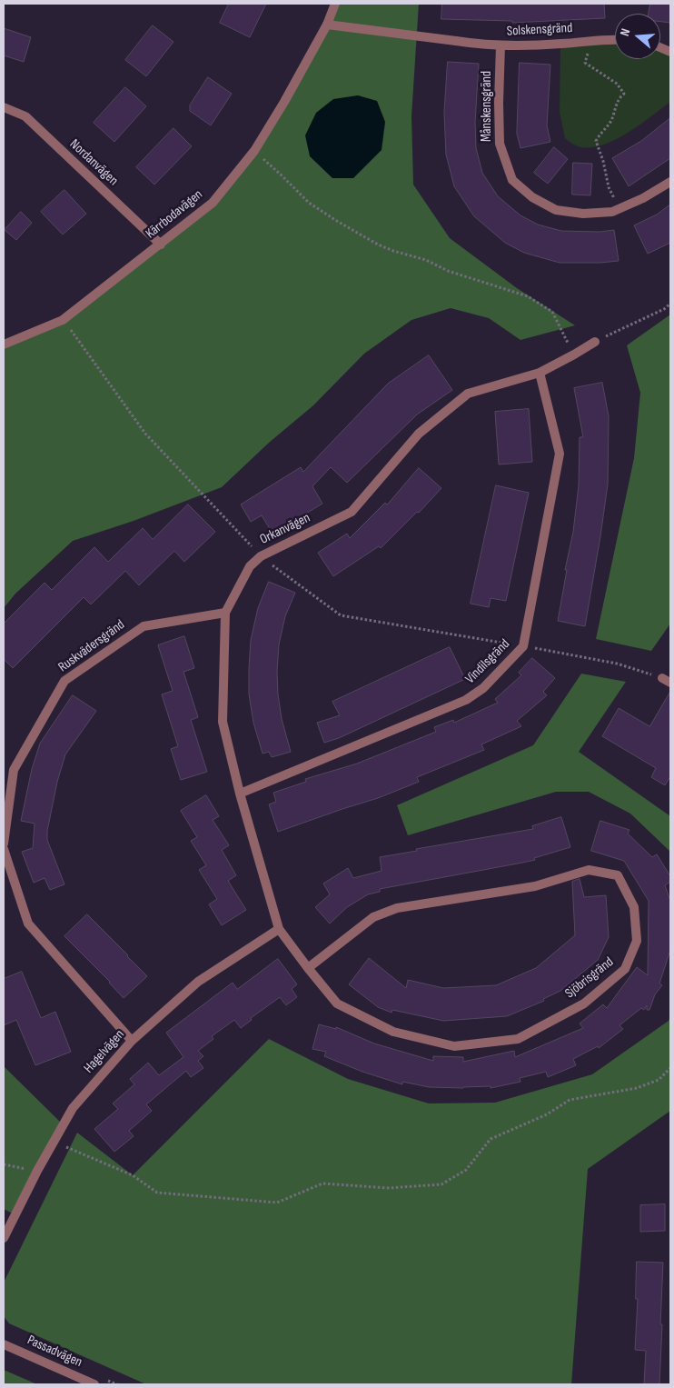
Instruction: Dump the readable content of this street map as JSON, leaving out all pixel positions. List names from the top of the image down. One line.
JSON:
{"streets":{"street":["Solskensgränd","Månskensgränd","Nordanvägen","Kärrbodavägen","Orkanvägen","Ruskvädersgränd","Vindilsgränd","Sjöbrisgränd","Hagelvägen","Passadvägen"]},"crossings":[["Solskensgränd","Månskensgränd"],["Solskensgränd","Kärrbodavägen"],["Nordanvägen","Kärrbodavägen"],["Orkanvägen","Ruskvädersgränd"],["Orkanvägen","Vindilsgränd"],["Orkanvägen","Sjöbrisgränd"],["Orkanvägen","Hagelvägen"],["Sjöbrisgränd","Hagelvägen"]],"north":"left"}
